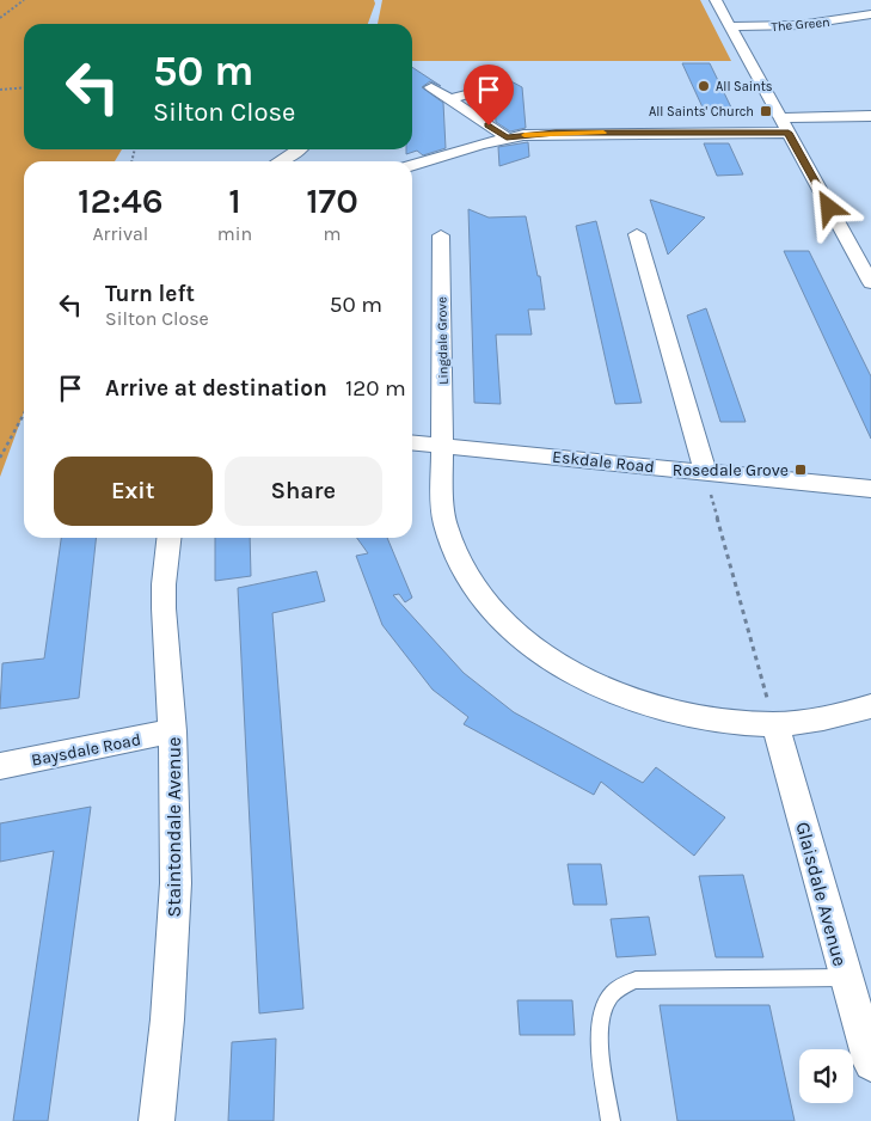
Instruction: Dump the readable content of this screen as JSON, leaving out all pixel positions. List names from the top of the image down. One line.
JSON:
{"streets":{"street":["The Green","Lingdale Grove","Eskdale Road","Baysdale Road","Staintondale Avenue","Glaisdale Avenue"]},"crossings":[["Lingdale Grove","Eskdale Road"],["Lingdale Grove","Glaisdale Avenue"],["Baysdale Road","Staintondale Avenue"]],"places":{"other":["All Saints"],"transit":["All Saints' Church","Rosedale Grove"]},"page":{"turn":["50 m","Silton Close"],"eta":["12:46","Arrival","1","min","170","m"],"list":[{"name":"Turn left","note":"Silton Close","value":"50 m"},{"name":"Arrive at destination","value":"120 m"}],"buttons":["Exit","Share"]}}
